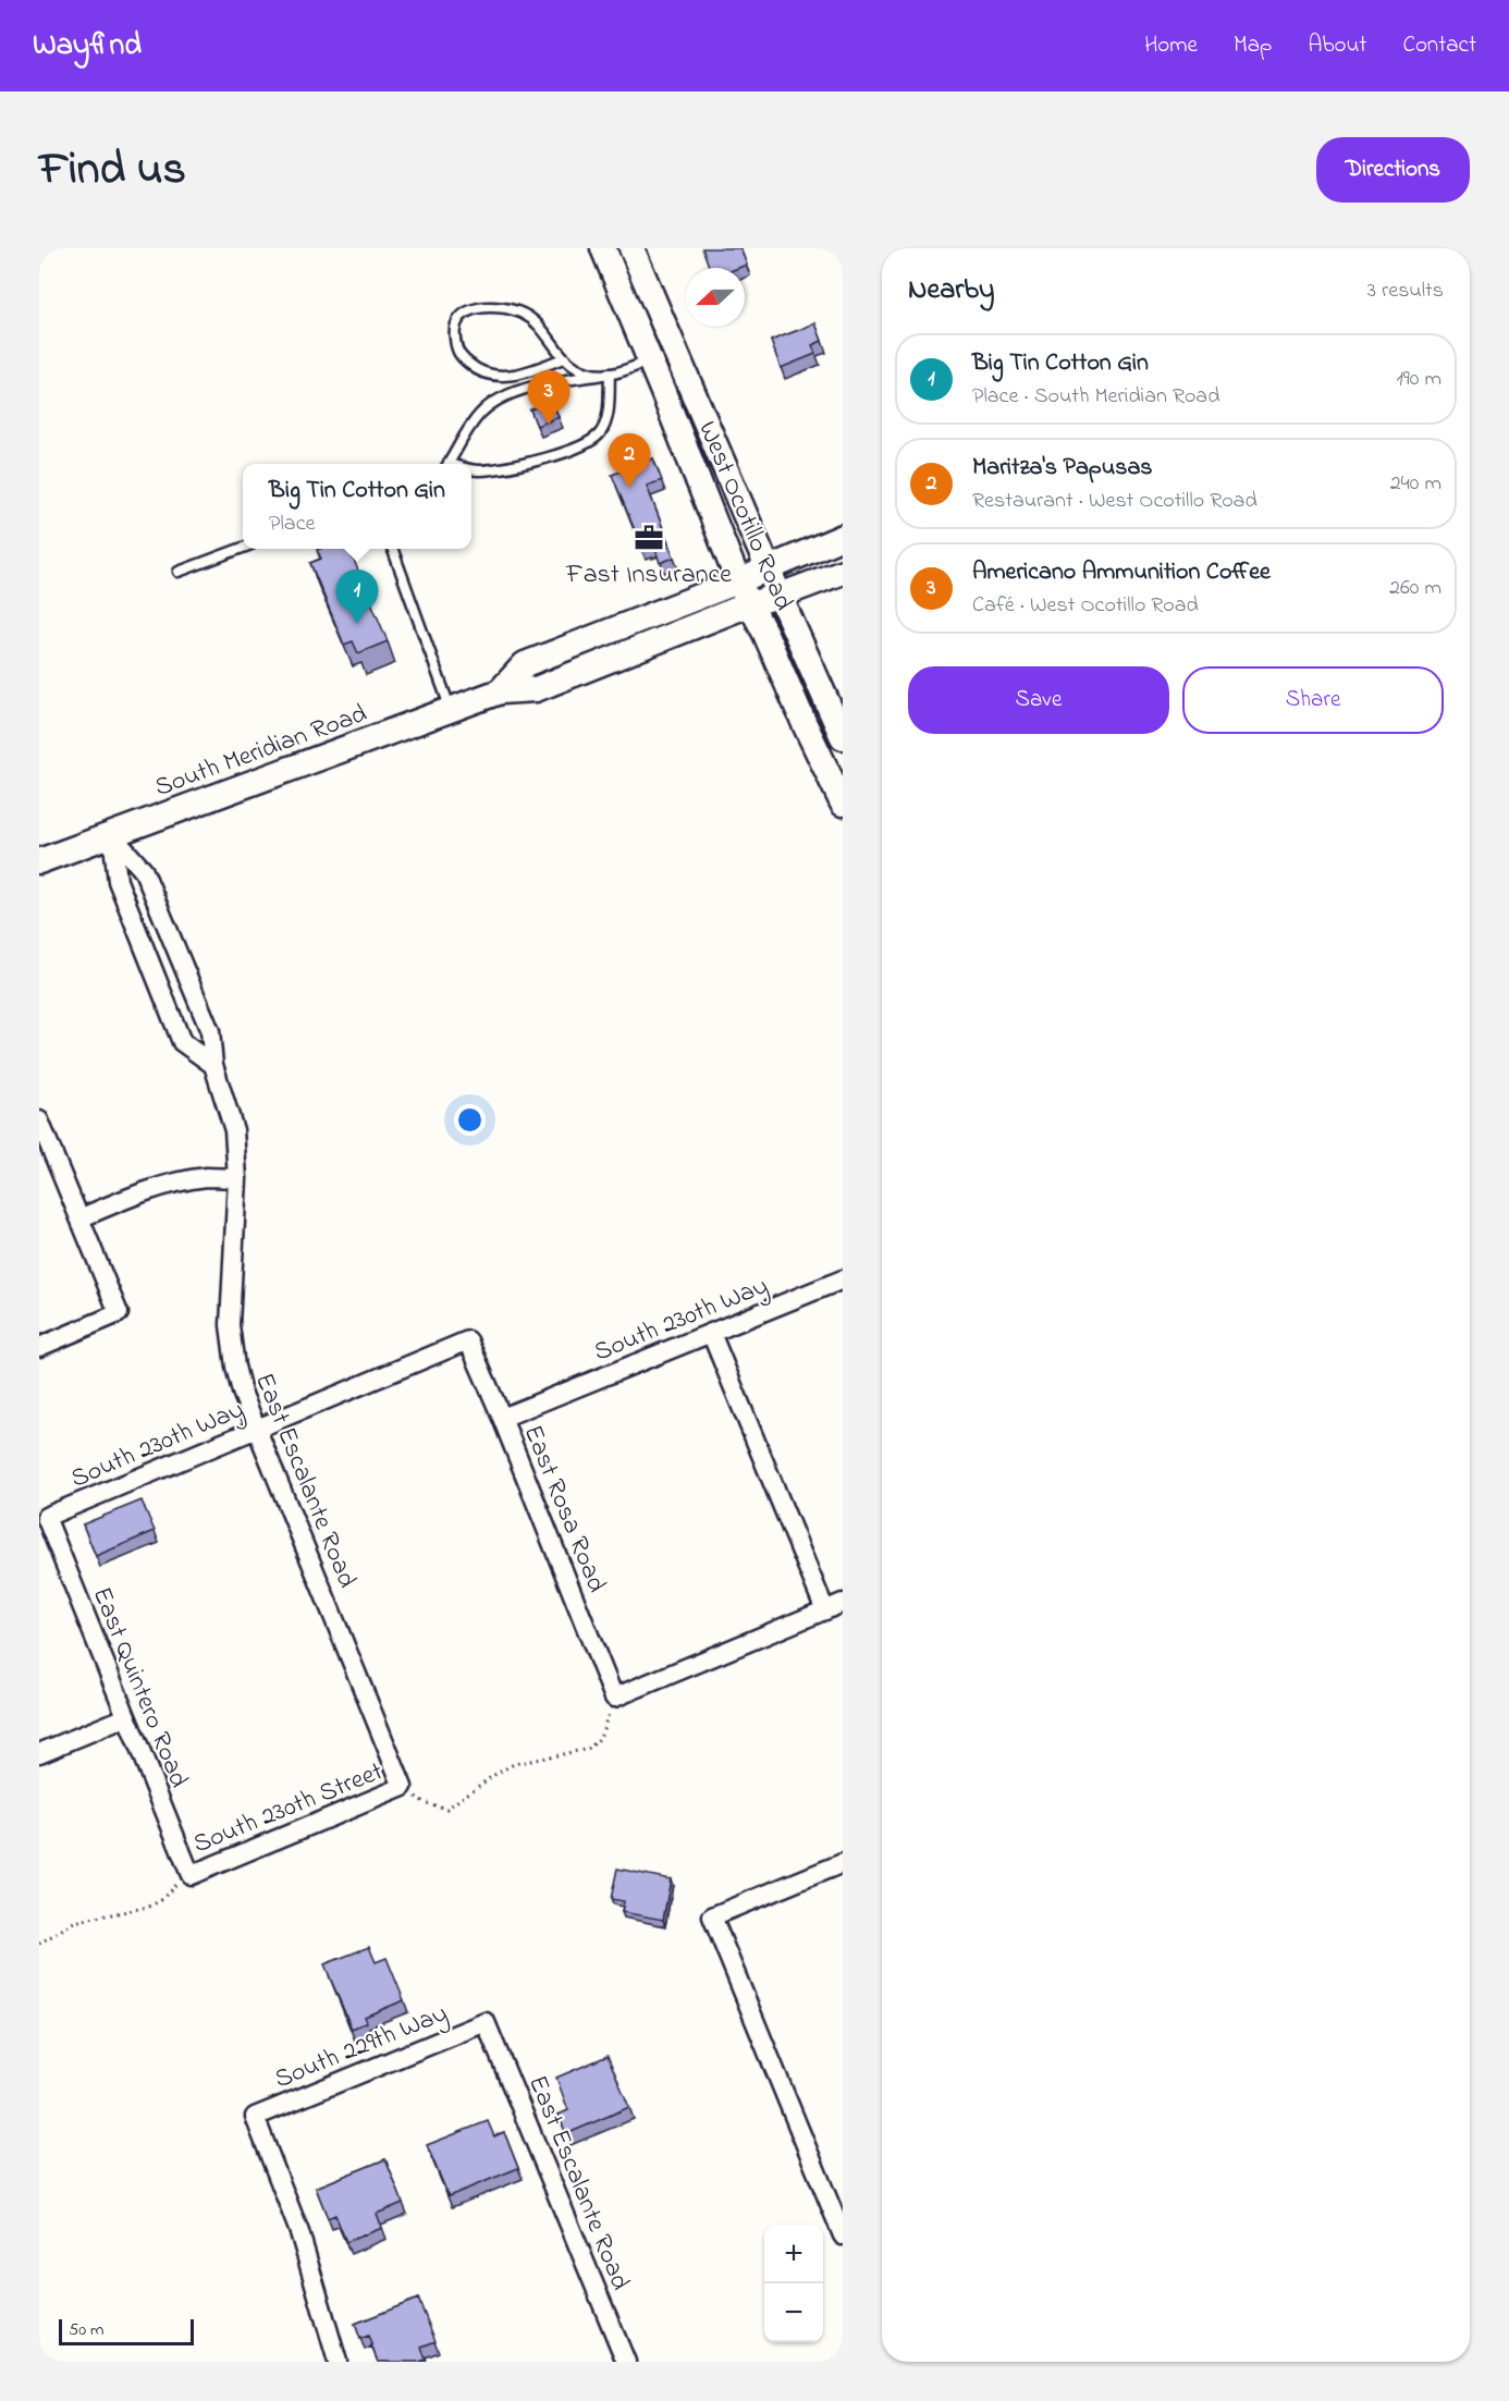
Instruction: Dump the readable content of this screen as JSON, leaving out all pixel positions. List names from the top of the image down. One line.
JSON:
{"streets":{"street":["West Ocotillo Road","South Meridian Road","South 230th Way","East Escalante Road","East Rosa Road","East Quintero Road","South 230th Street","South 229th Way"]},"crossings":[["West Ocotillo Road","South Meridian Road"],["South Meridian Road","East Escalante Road"],["South 230th Way","East Escalante Road"],["South 230th Way","East Rosa Road"],["South 230th Way","East Quintero Road"],["East Escalante Road","South 230th Street"],["East Escalante Road","South 229th Way"],["East Quintero Road","South 230th Street"]],"places":{"office":["Fast Insurance"]},"scale_bar":"50 m","north":"left","page":{"header":"Wayfind","nav":["Home","Map","About","Contact"],"title":"Find us","buttons":["Directions",["Save","Share"]],"heading":["Nearby","3 results"],"list":[{"mark":"1","name":"Big Tin Cotton Gin","note":"Place · South Meridian Road","value":"190 m"},{"mark":"2","name":"Maritza's Papusas","note":"Restaurant · West Ocotillo Road","value":"240 m"},{"mark":"3","name":"Americano Ammunition Coffee","note":"Café · West Ocotillo Road","value":"260 m"}],"pins":["3","2","1"],"popup":["Big Tin Cotton Gin","Place"],"map_buttons":["+","−"],"scale":"50 m"}}
